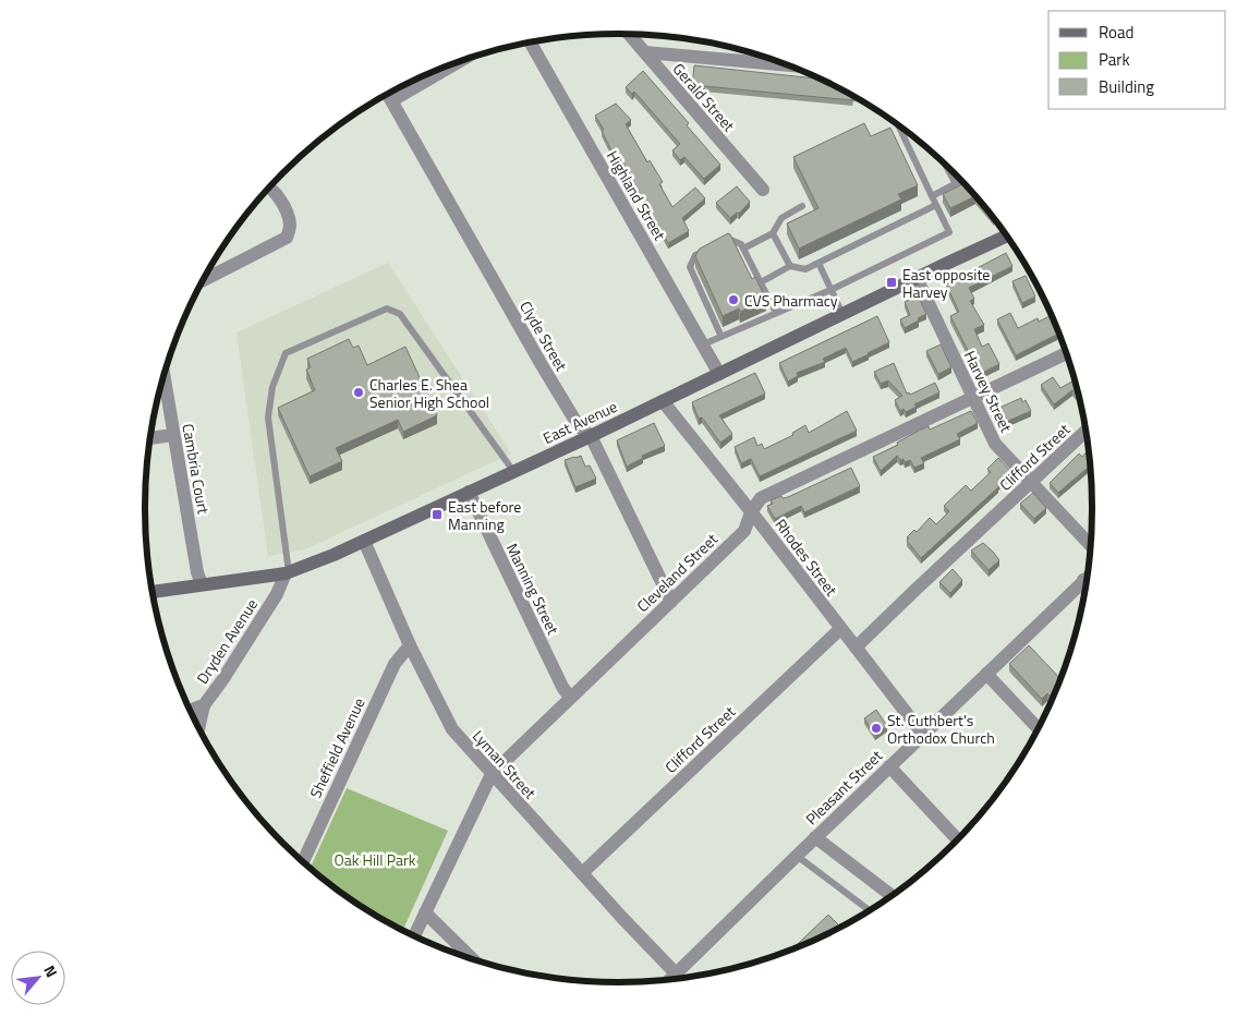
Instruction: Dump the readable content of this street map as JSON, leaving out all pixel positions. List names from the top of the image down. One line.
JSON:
{"streets":{"main road":["East Avenue"],"street":["Gerald Street","Highland Street","Clyde Street","Harvey Street","Clifford Street","Cambria Court","Rhodes Street","Cleveland Street","Manning Street","Dryden Avenue","Sheffield Avenue","Lyman Street","Pleasant Street"]},"crossings":[["Highland Street","East Avenue"],["Clyde Street","East Avenue"],["Clyde Street","Cleveland Street"],["Harvey Street","East Avenue"],["Harvey Street","Clifford Street"],["Harvey Street","Cleveland Street"],["East Avenue","Cambria Court"],["East Avenue","Rhodes Street"],["East Avenue","Manning Street"],["East Avenue","Dryden Avenue"],["East Avenue","Lyman Street"],["Clifford Street","Rhodes Street"],["Clifford Street","Lyman Street"],["Rhodes Street","Cleveland Street"],["Rhodes Street","Pleasant Street"],["Cleveland Street","Manning Street"],["Cleveland Street","Lyman Street"],["Sheffield Avenue","Lyman Street"],["Lyman Street","Pleasant Street"]],"parks":["Oak Hill Park"],"places":{"transit":["East opposite Harvey","East before Manning"],"other":["CVS Pharmacy","Charles E. Shea Senior High School","St. Cuthbert's Orthodox Church"]},"legend":["Road","Park","Building"],"north":"top right"}
